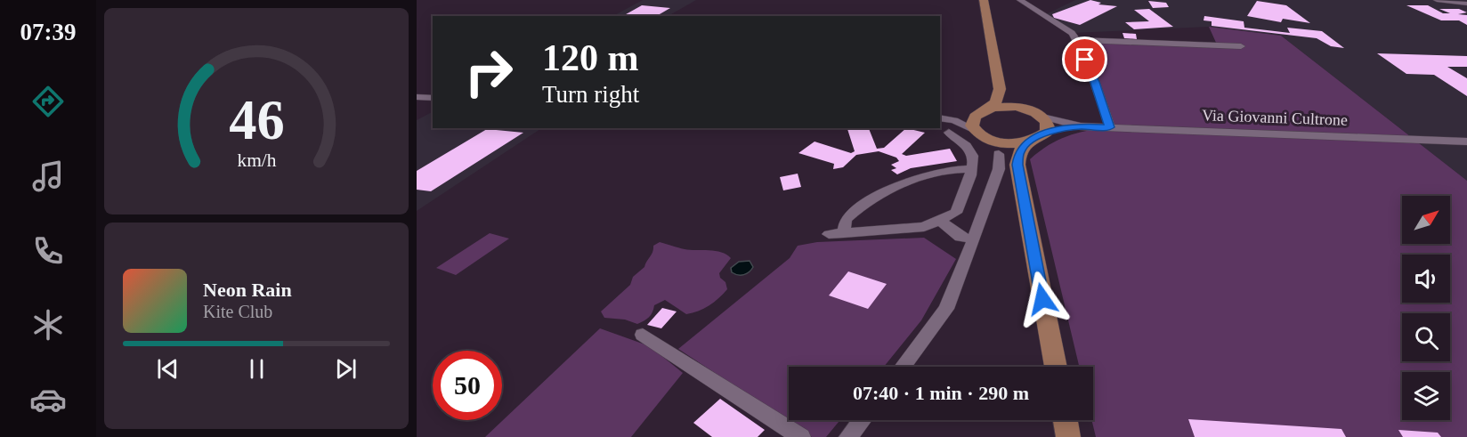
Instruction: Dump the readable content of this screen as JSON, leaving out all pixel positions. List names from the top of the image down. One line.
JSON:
{"streets":{"street":["Via Giovanni Cultrone"]},"north":"top right","page":{"tabs":"07:39","turn":["120 m","Turn right"],"song":["Neon Rain","Kite Club"],"limit":"50","trip":"07:40 · 1 min · 290 m","gauge":["46","km/h"]}}
